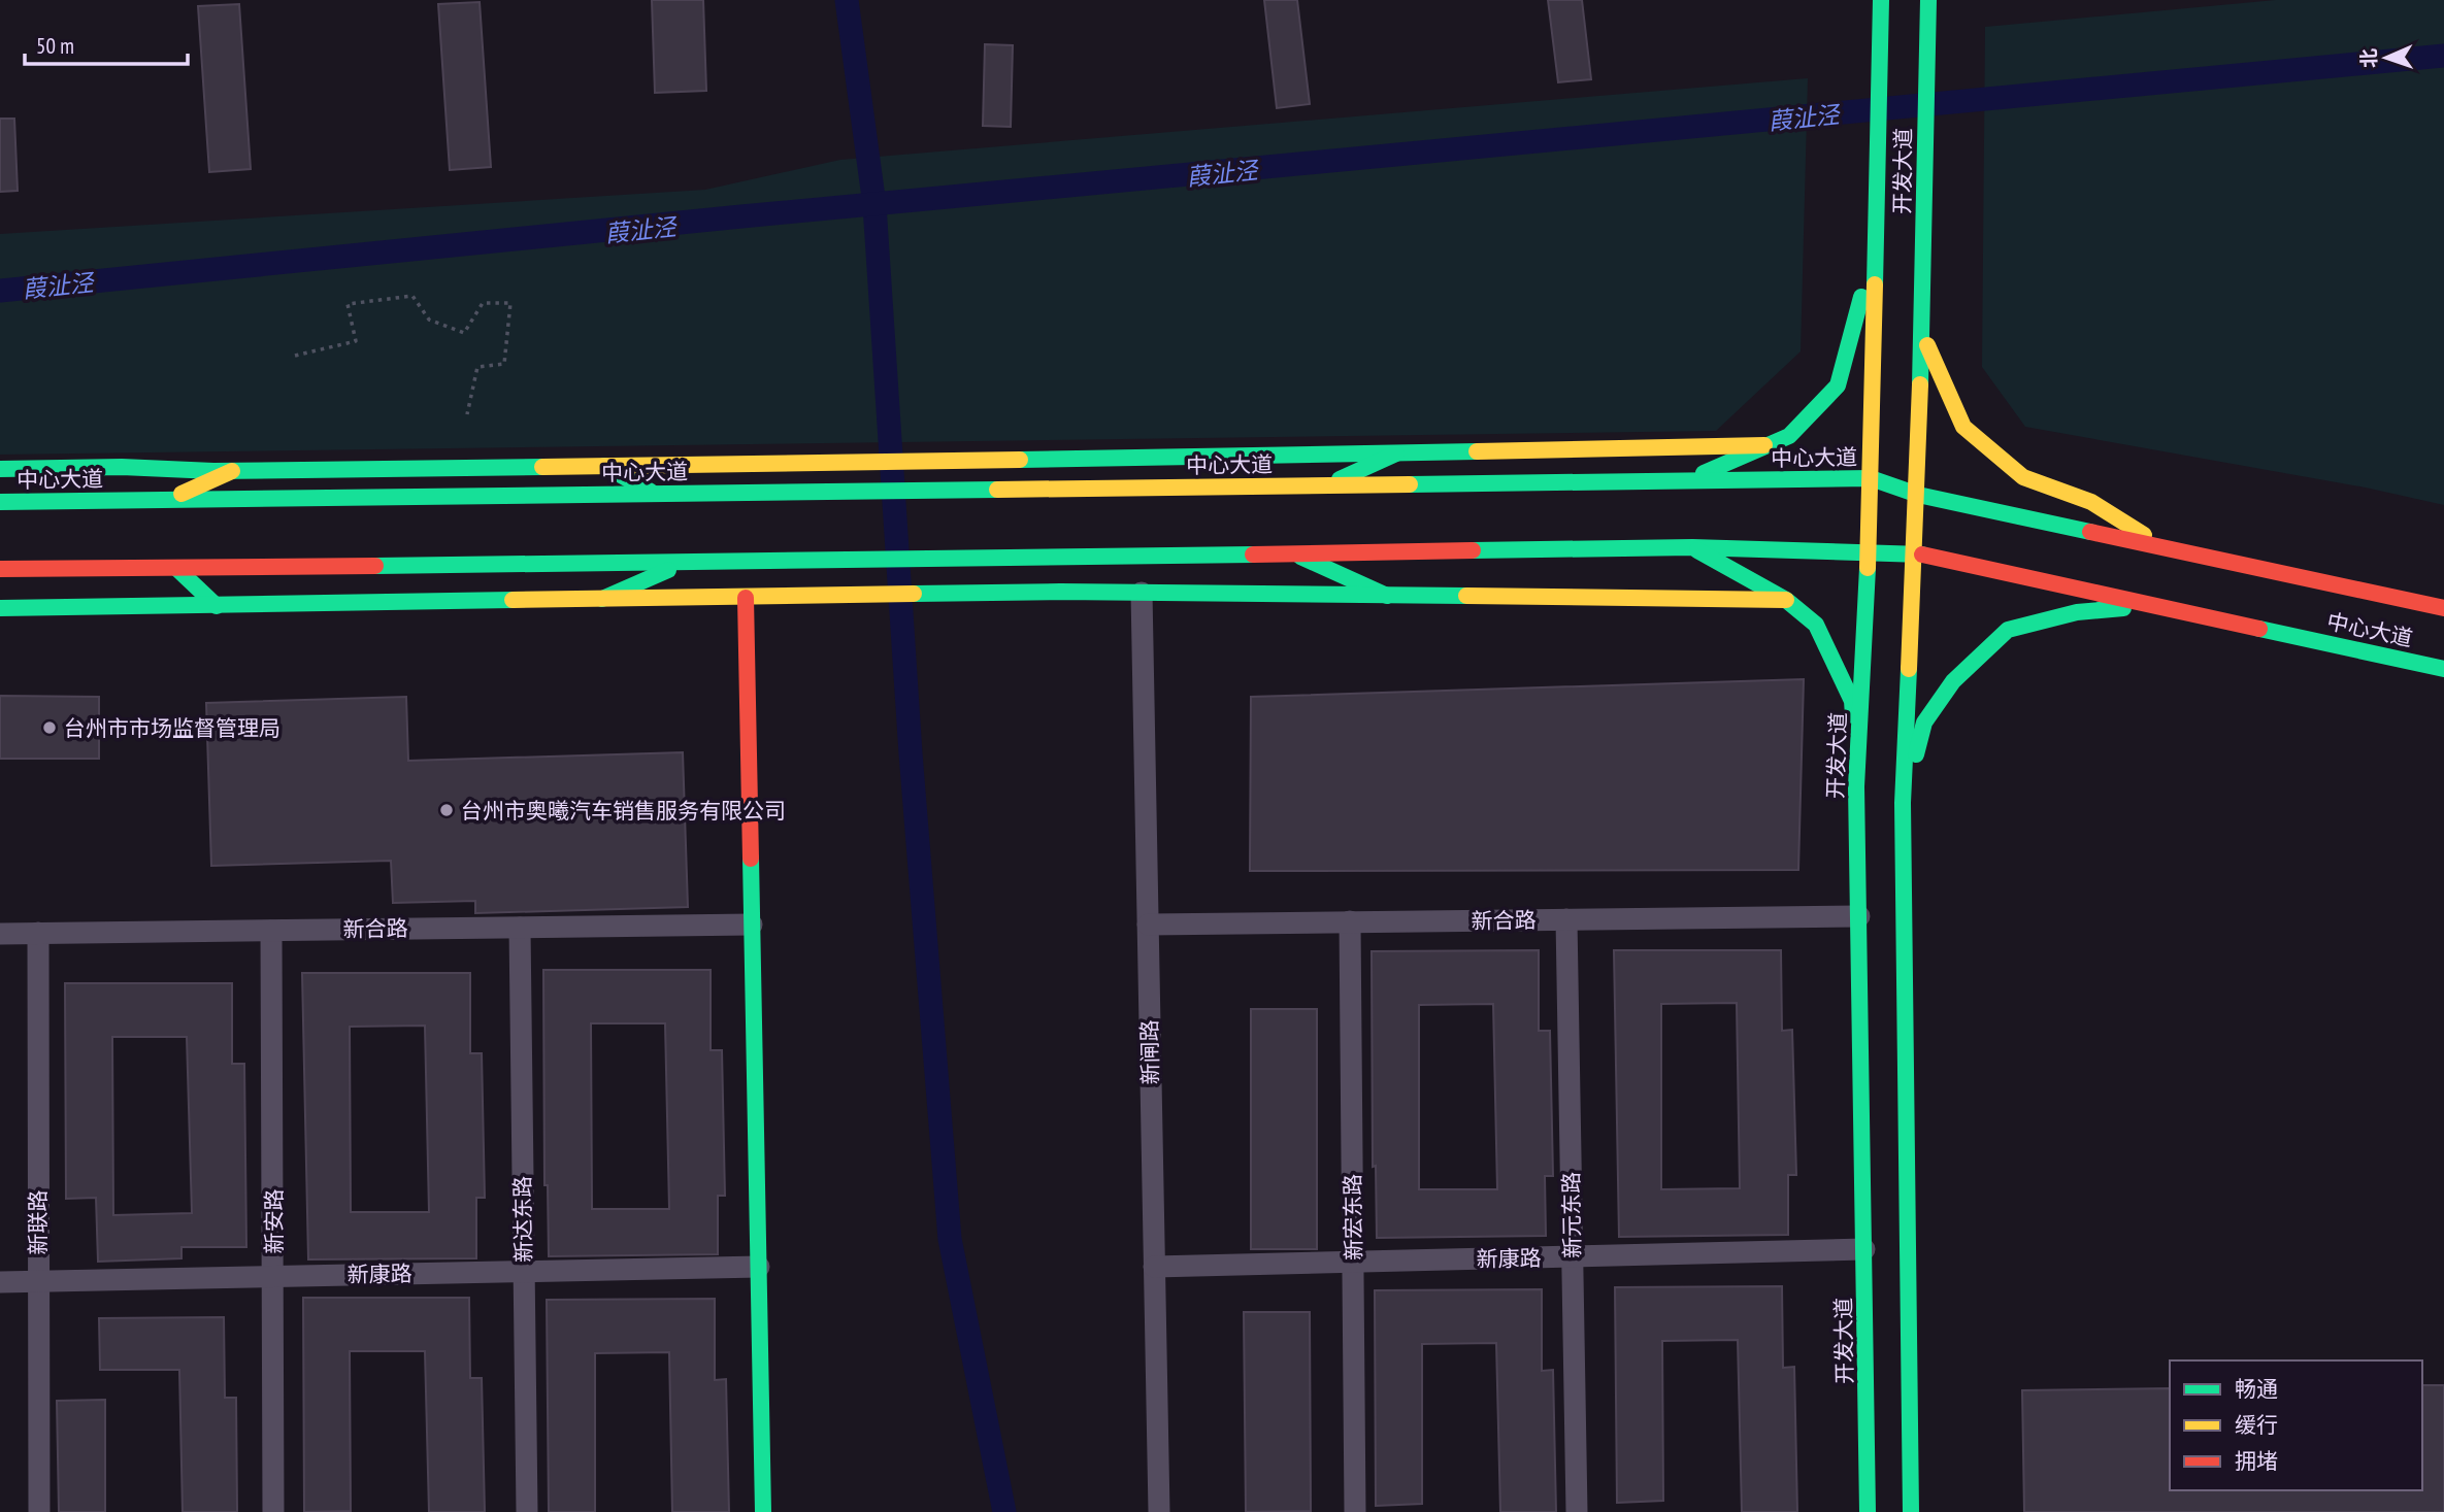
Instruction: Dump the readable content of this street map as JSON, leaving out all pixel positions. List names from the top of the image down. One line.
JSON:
{"streets":{"main road":["开发大道","中心大道"],"street":["新合路","新闸路","新元东路","新宏东路","新达东路","新安路","新联路","新康路"]},"crossings":[["开发大道","中心大道"],["开发大道","新合路"],["开发大道","新康路"],["新合路","新闸路"],["新合路","新元东路"],["新合路","新宏东路"],["新合路","新达东路"],["新合路","新安路"],["新合路","新联路"],["新闸路","新康路"],["新元东路","新康路"],["新宏东路","新康路"],["新达东路","新康路"],["新安路","新康路"],["新联路","新康路"]],"water":["葭沚泾"],"places":["台州市市场监督管理局","台州市奥曦汽车销售服务有限公司"],"legend":["畅通","缓行","拥堵"],"scale_bar":"50 m","north":"left"}
